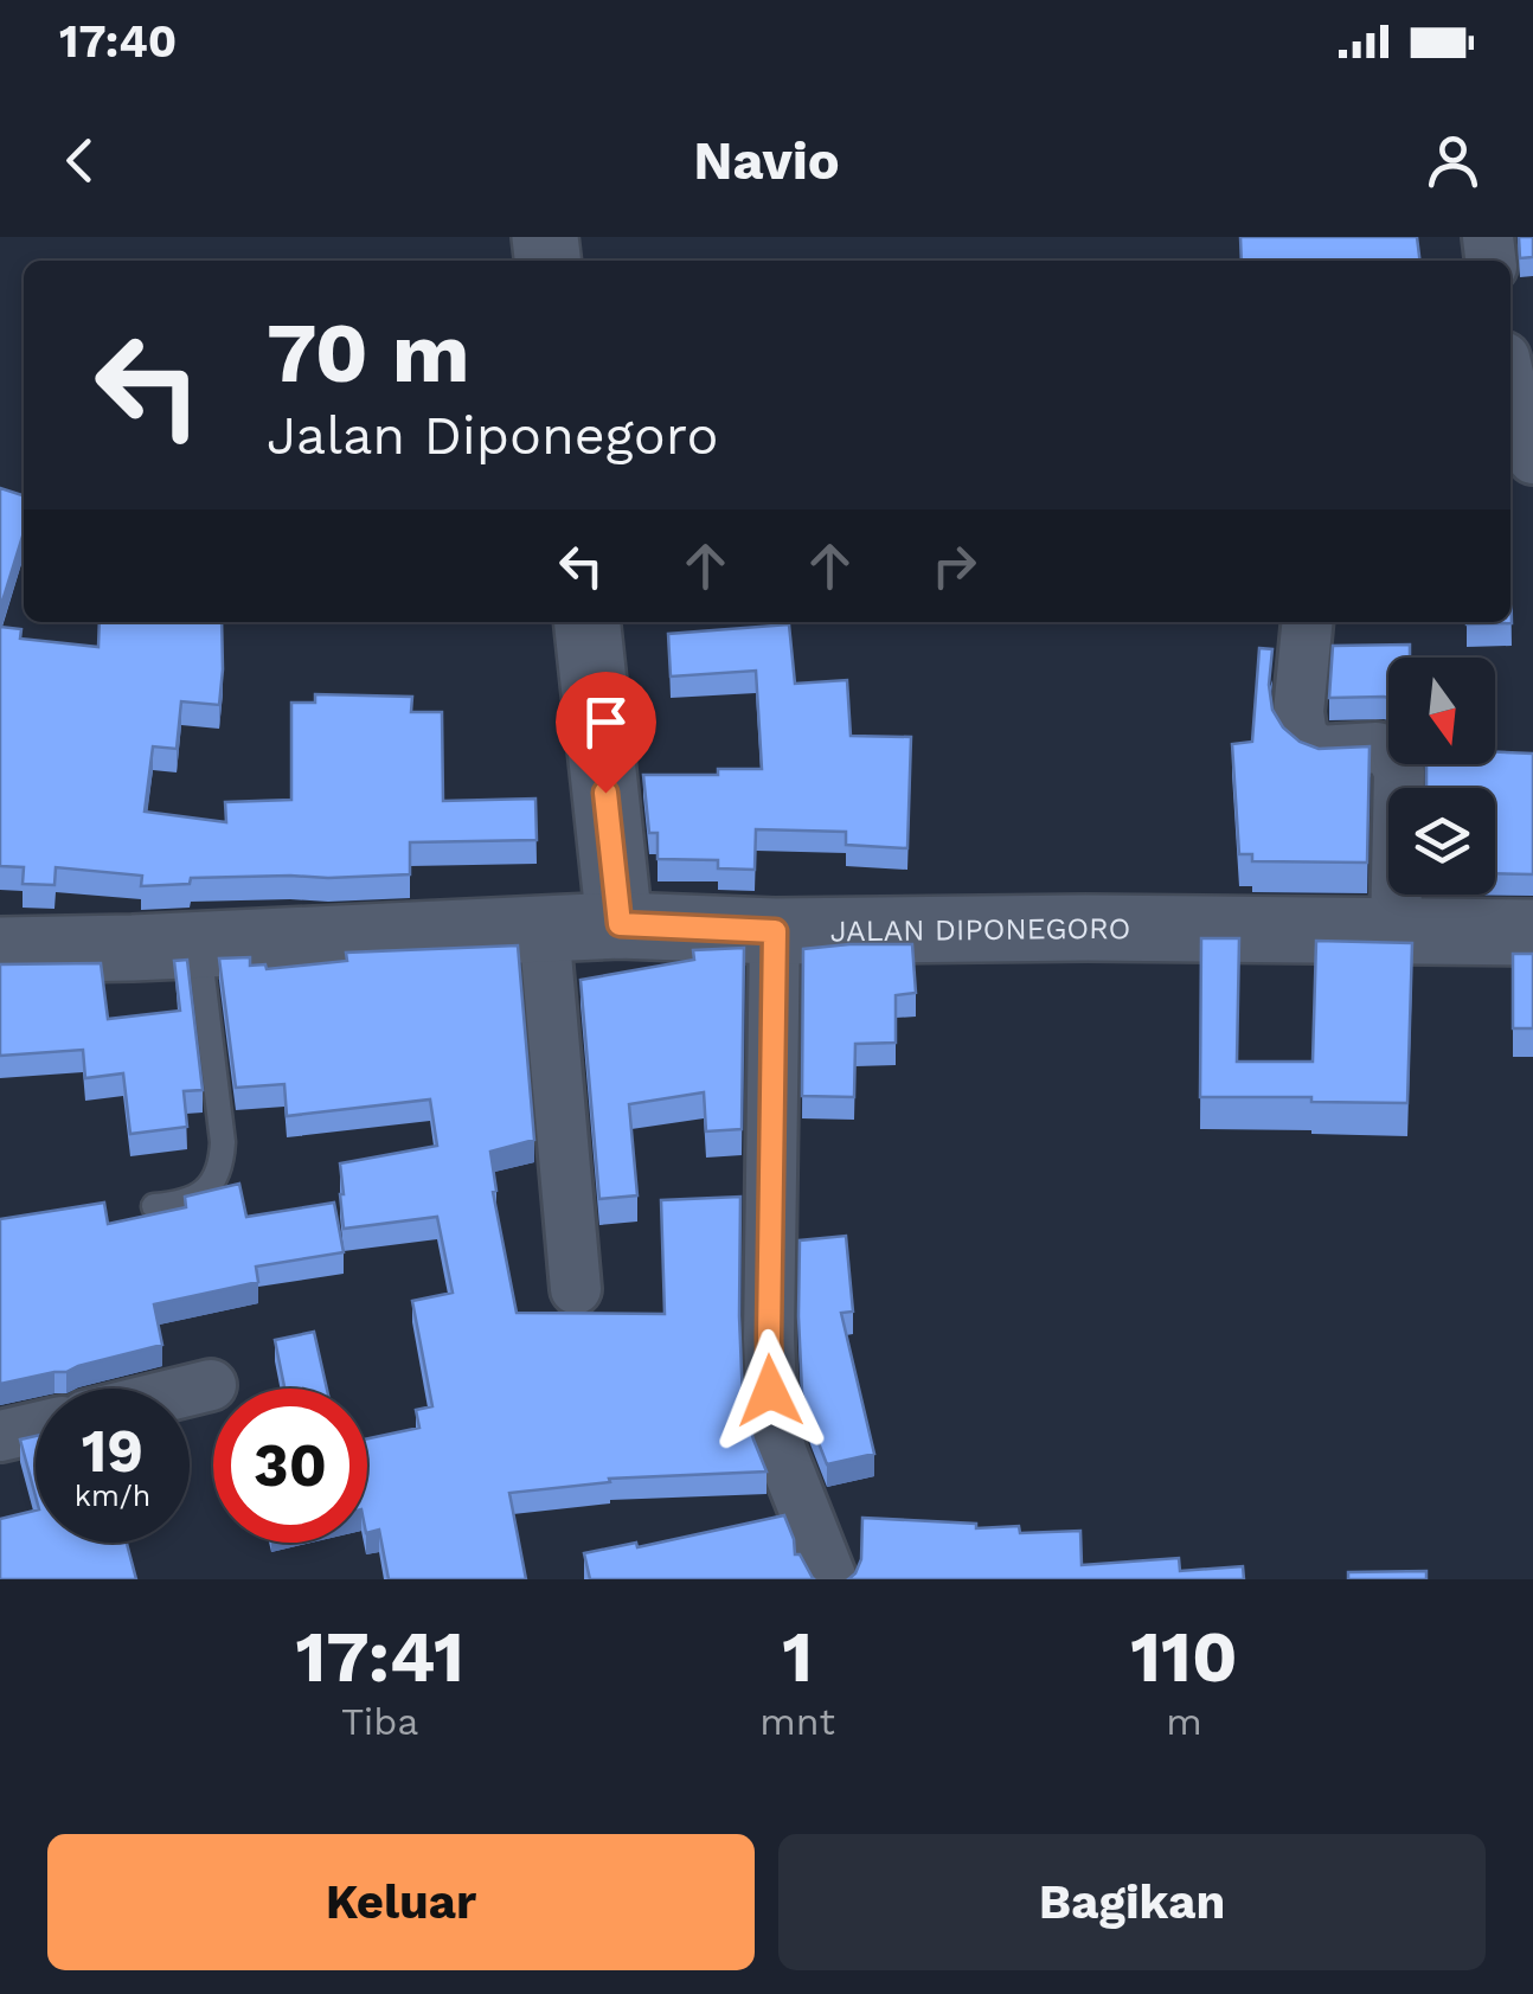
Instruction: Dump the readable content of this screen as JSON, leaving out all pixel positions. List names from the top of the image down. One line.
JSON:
{"streets":{"main road":["JALAN DIPONEGORO"]},"north":"bottom","page":{"status":"17:40","header":"Navio","turn":["70 m","Jalan Diponegoro"],"speed":"19 km/h","limit":"30","eta":["17:41","Tiba","1","mnt","110","m"],"buttons":["Keluar","Bagikan"]}}
